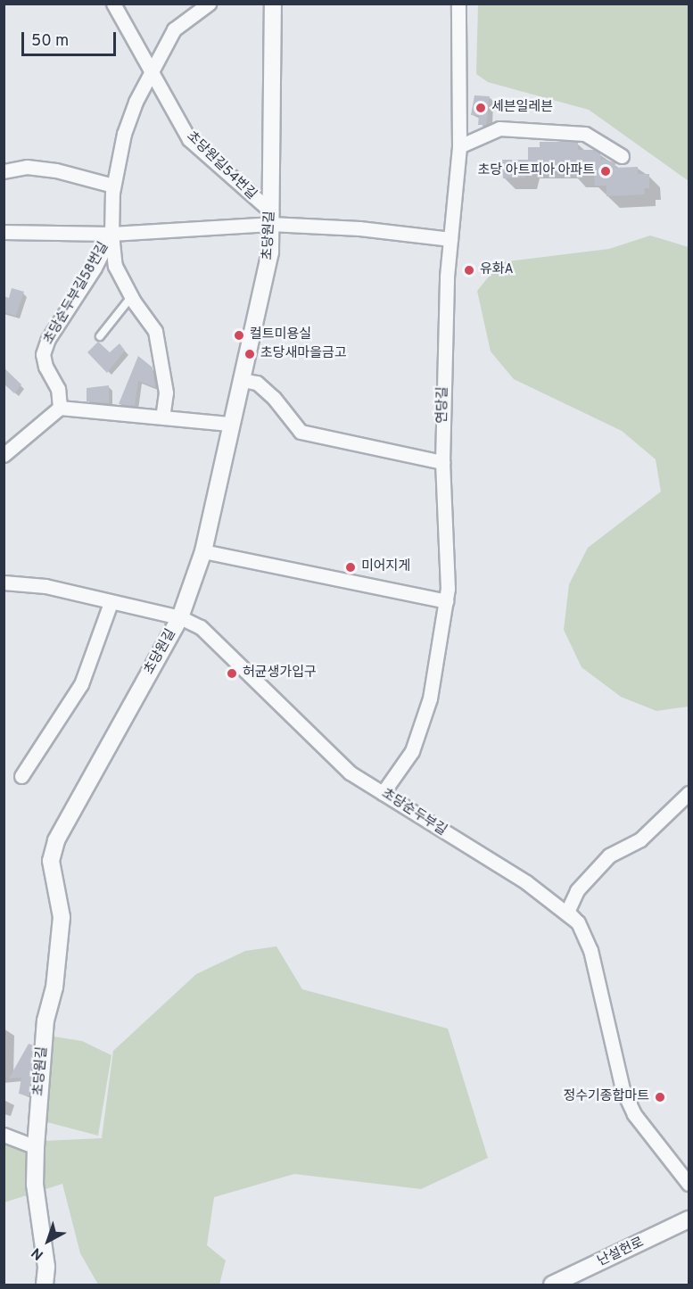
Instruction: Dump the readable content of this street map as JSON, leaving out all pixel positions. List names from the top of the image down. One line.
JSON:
{"streets":{"street":["초당원길54번길","초당원길","초당순두부길58번길","연당길","초당순두부길","난설헌로"]},"crossings":[["초당원길54번길","초당원길"],["초당원길54번길","초당순두부길58번길"],["초당원길","초당순두부길"],["연당길","초당순두부길"]],"places":["세븐일레븐","초당 아트피아 아파트","유화A","컬트미용실","초당새마을금고","미어지게","허균생가입구","정수기종합마트"],"scale_bar":"50 m","north":"bottom left"}
